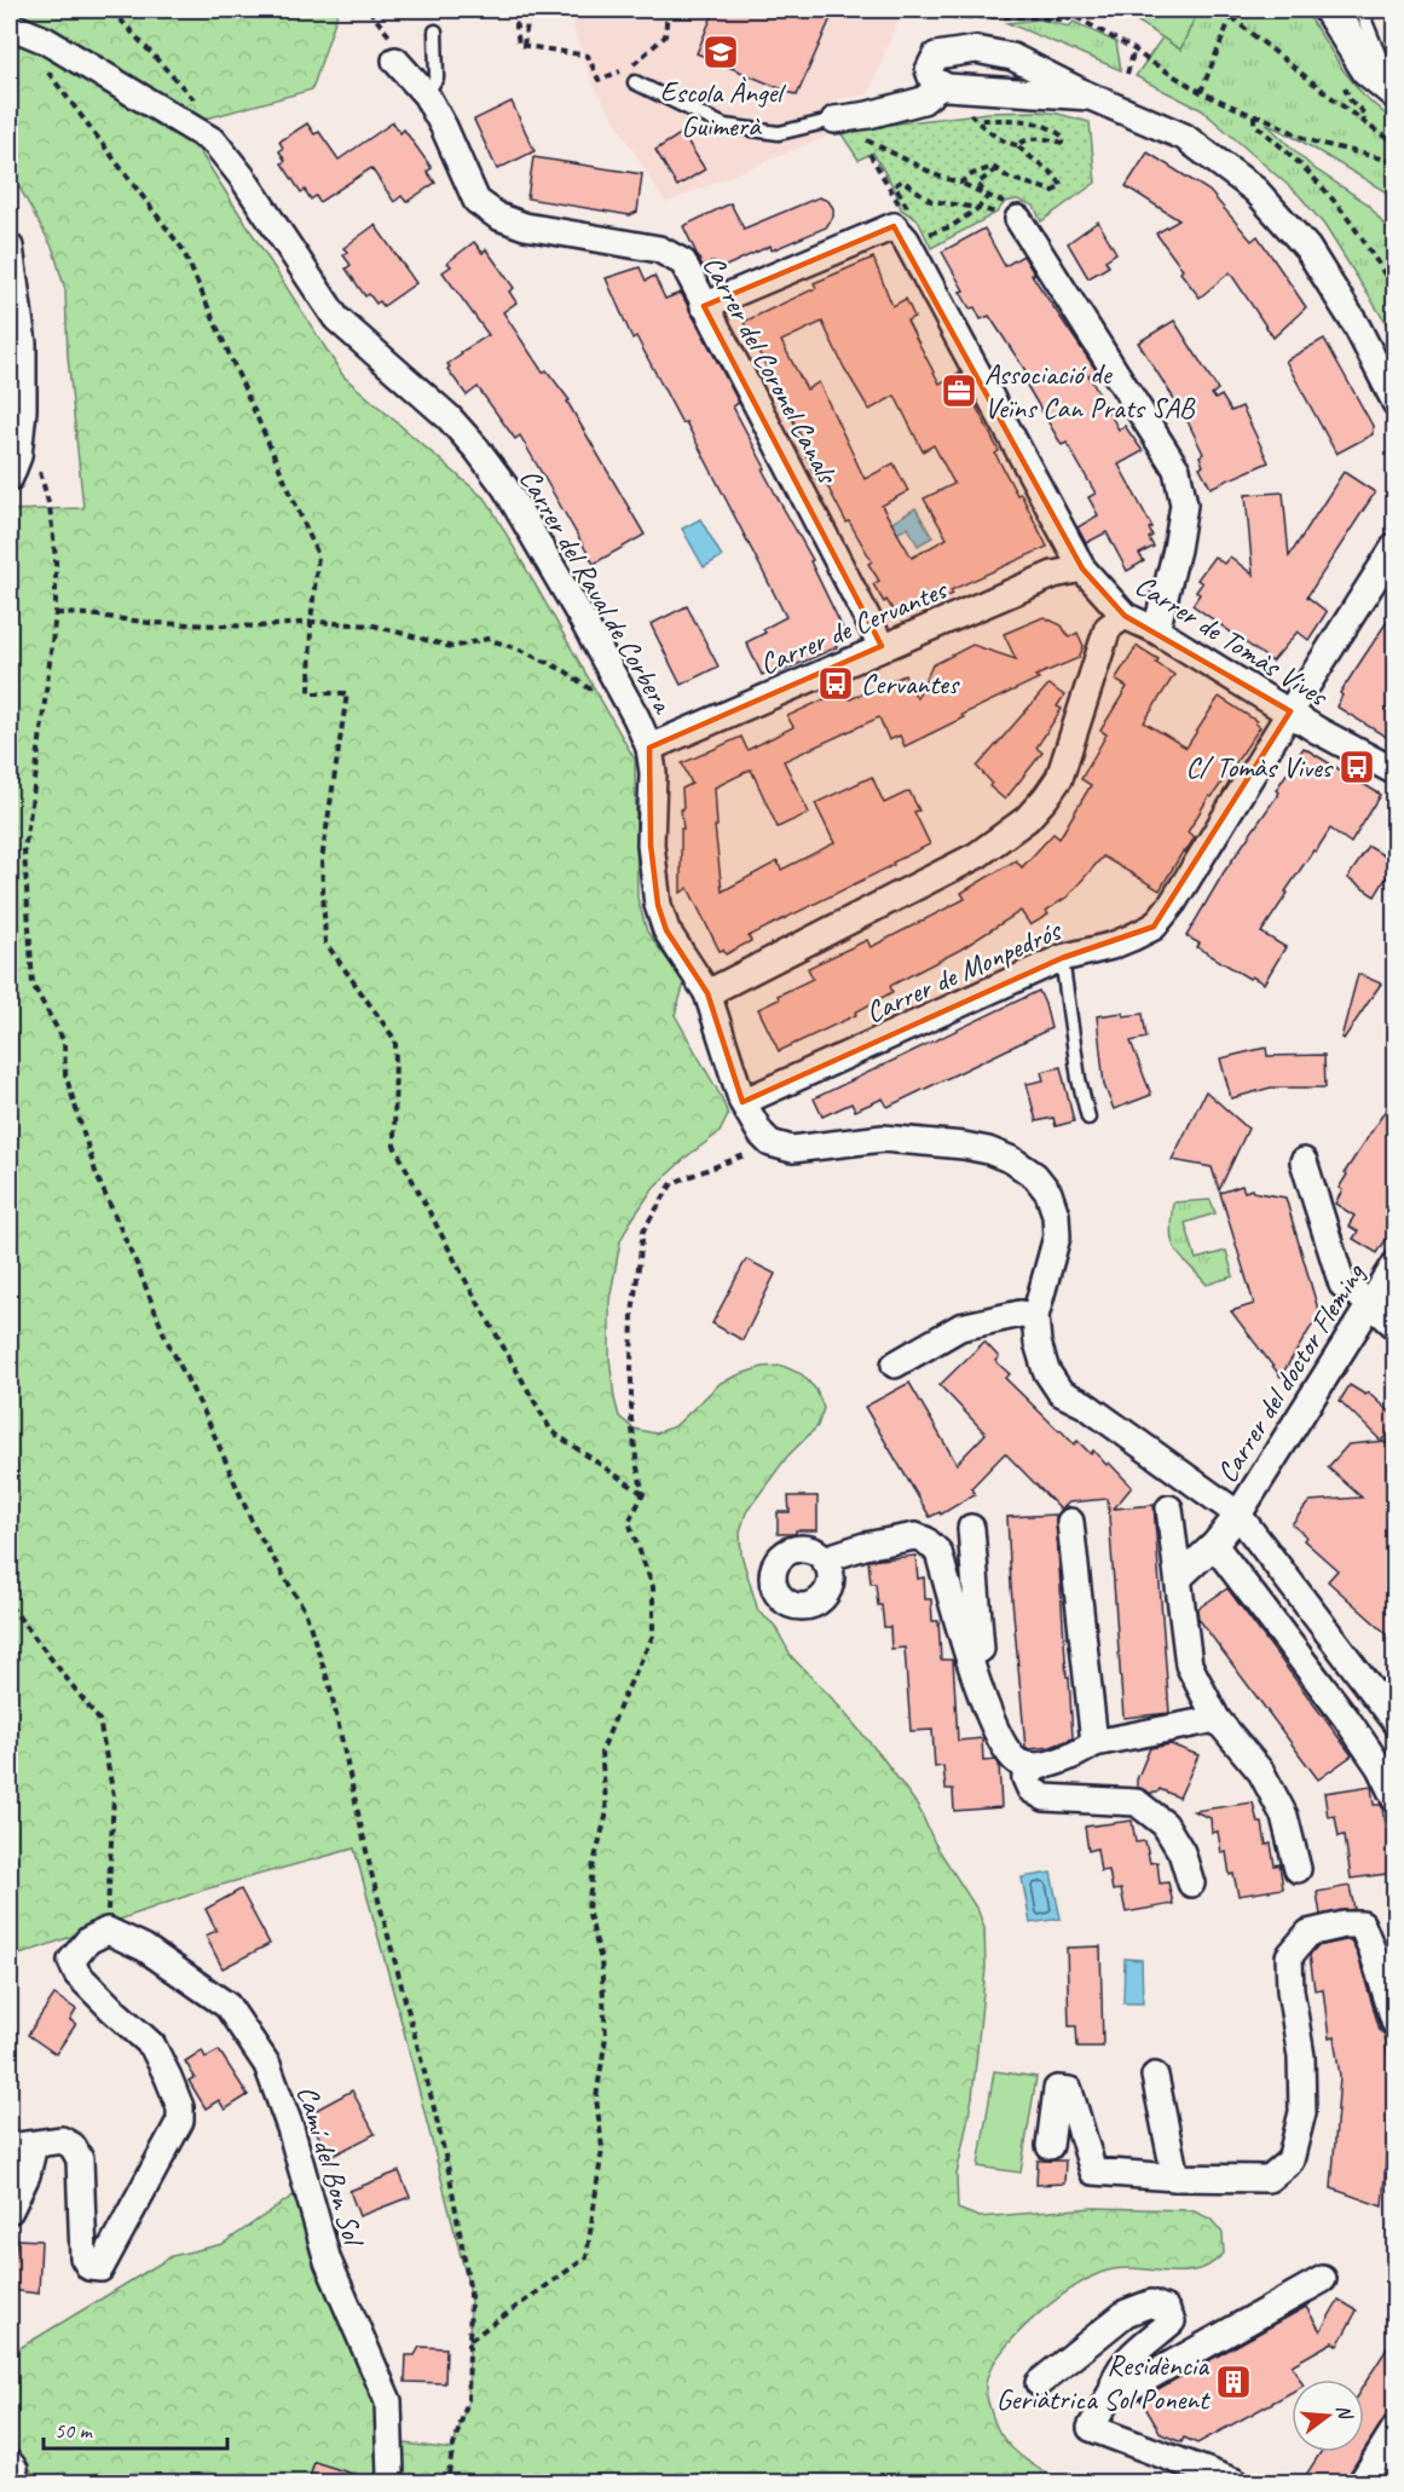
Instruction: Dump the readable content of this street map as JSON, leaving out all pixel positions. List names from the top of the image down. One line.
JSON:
{"streets":{"street":["Carrer del Coronel Canals","Carrer del Raval de Corbera","Carrer de Cervantes","Carrer de Tomàs Vives","Carrer de Monpedrós","Carrer del doctor Fleming","Camí del Bon Sol"]},"crossings":[["Carrer del Coronel Canals","Carrer de Cervantes"],["Carrer del Raval de Corbera","Carrer de Cervantes"],["Carrer del Raval de Corbera","Carrer de Monpedrós"],["Carrer de Cervantes","Carrer de Tomàs Vives"],["Carrer de Tomàs Vives","Carrer de Monpedrós"]],"places":{"school or university":["Escola Àngel Guimerà"],"office":["Associació de Veïns Can Prats SAB"],"bus stop":["Cervantes","C/ Tomàs Vives"],"building":["Residència Geriàtrica Sol Ponent"]},"scale_bar":"50 m","north":"right"}
